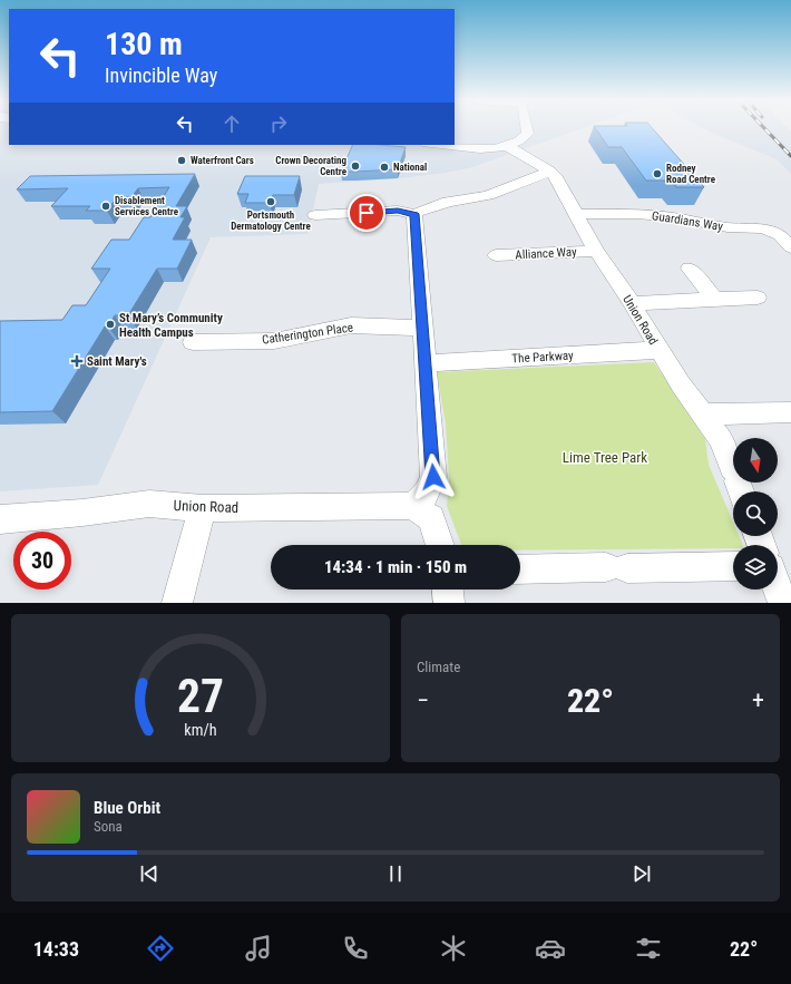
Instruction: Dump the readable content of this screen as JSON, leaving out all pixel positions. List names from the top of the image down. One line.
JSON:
{"streets":{"street":["Guardians Way","Alliance Way","Union Road","Catherington Place","The Parkway"]},"crossings":[["Guardians Way","Union Road"],["Alliance Way","Union Road"],["Union Road","The Parkway"]],"parks":["Lime Tree Park"],"places":{"other":["Waterfront Cars","Crown Decorating Centre","National","Rodney Road Centre","Portsmouth Dermatology Centre","Disablement Services Centre","St Mary’s Community Health Campus"],"health":["Saint Mary's"]},"north":"bottom","page":{"turn":["130 m","Invincible Way"],"limit":"30","trip":"14:34 · 1 min · 150 m","tile":"Climate","heat":["−","22°","+"],"song":["Blue Orbit","Sona"],"tabs":["14:33","22°"],"gauge":["27","km/h"]}}
